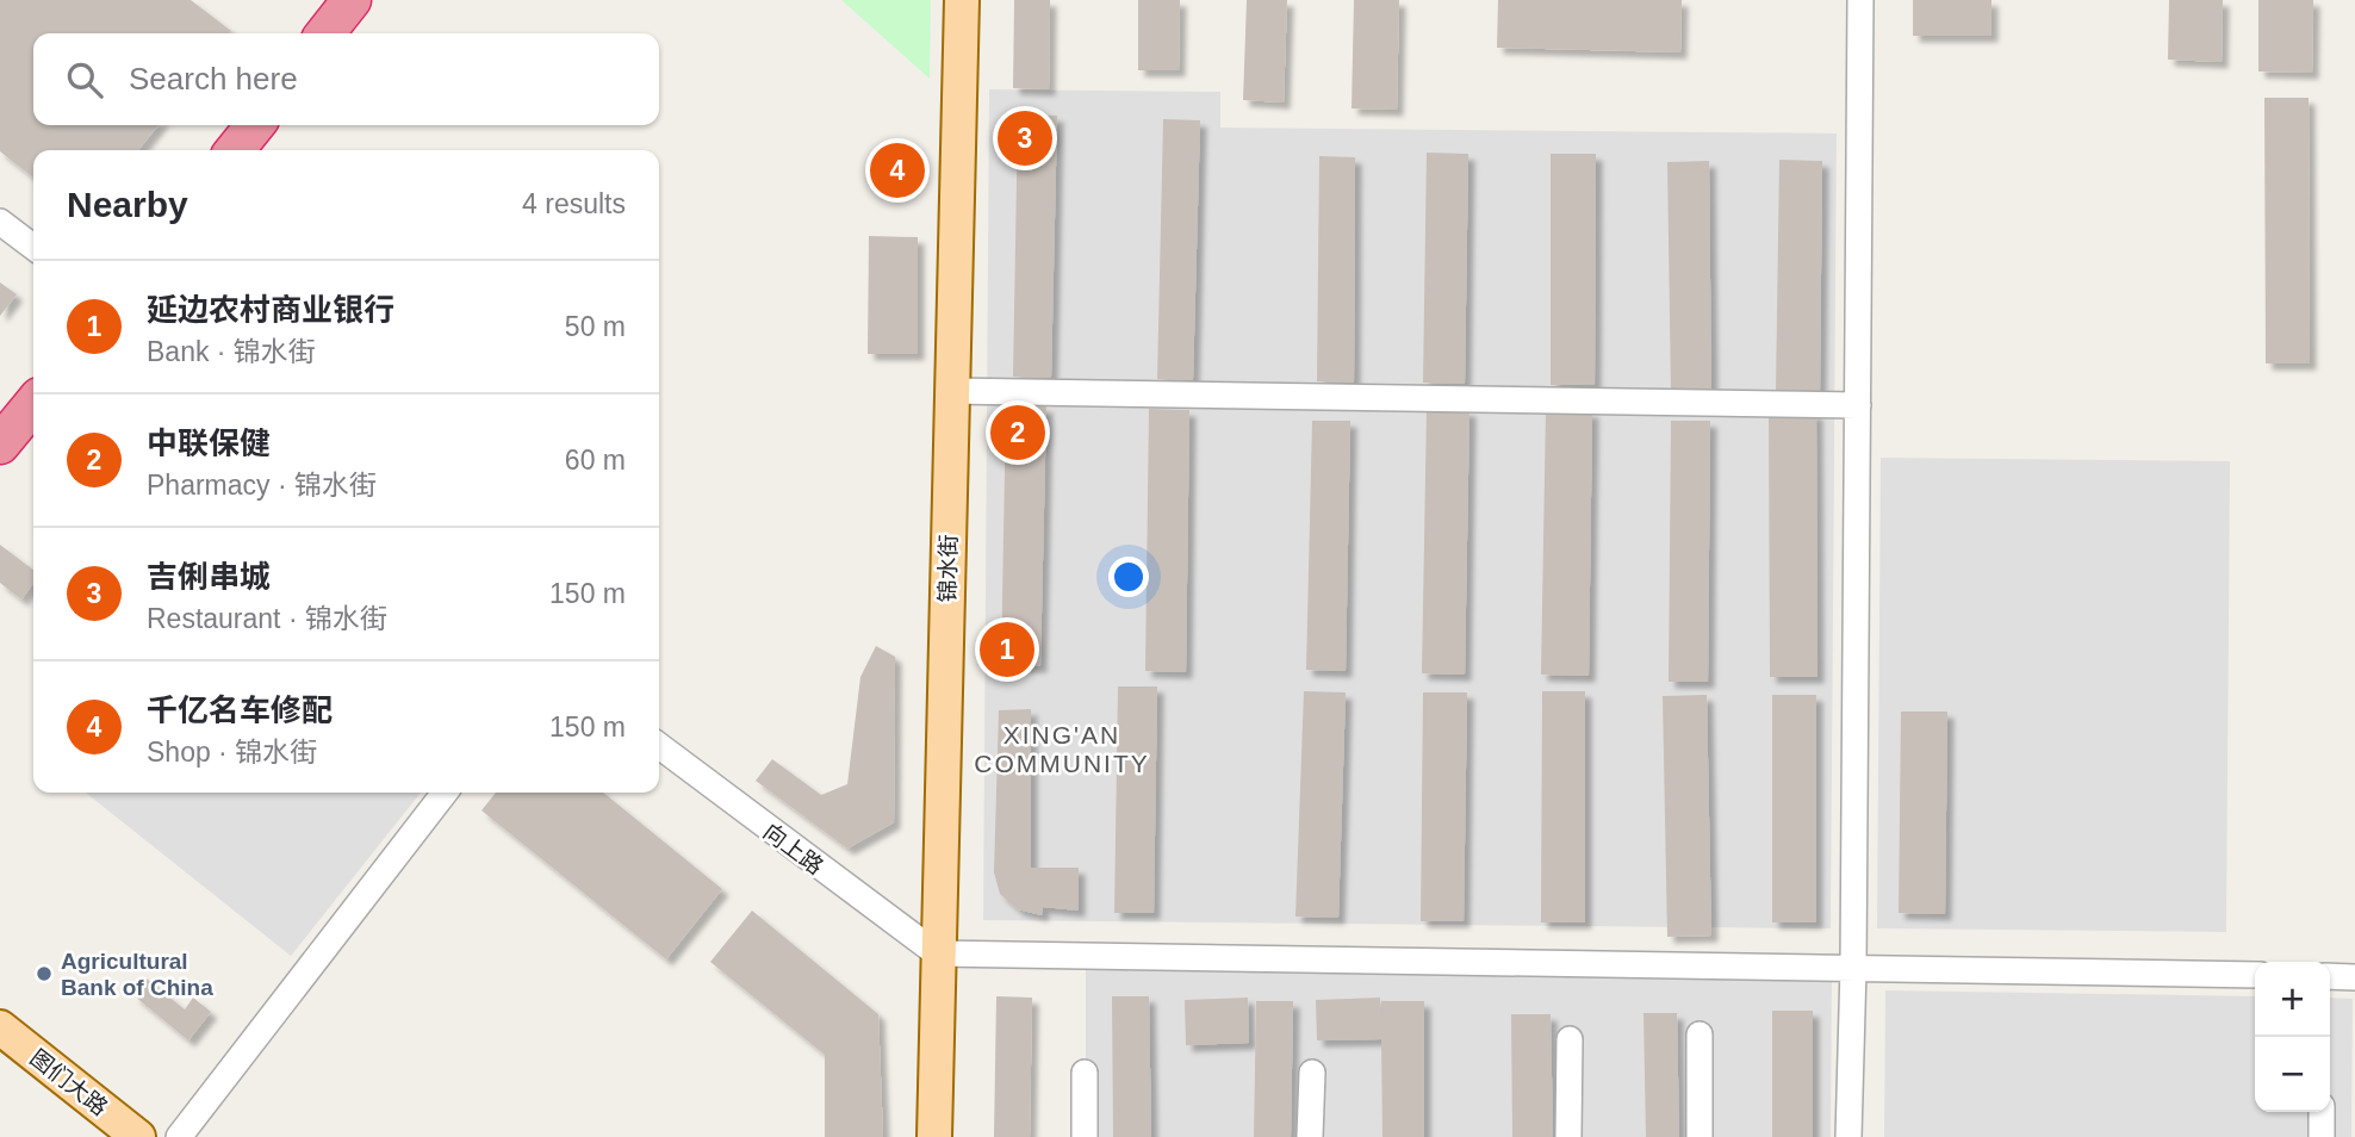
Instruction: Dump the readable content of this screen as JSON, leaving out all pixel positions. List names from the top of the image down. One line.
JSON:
{"streets":{"main road":["锦水街","图们大路"],"street":["向上路"]},"crossings":[["锦水街","向上路"]],"districts":["XING'AN COMMUNITY"],"places":["Agricultural Bank of China"],"page":{"search":"Search here","pins":["3","4","2","1"],"heading":["Nearby","4 results"],"list":[{"mark":"1","name":"延边农村商业银行","note":"Bank · 锦水街","value":"50 m"},{"mark":"2","name":"中联保健","note":"Pharmacy · 锦水街","value":"60 m"},{"mark":"3","name":"吉俐串城","note":"Restaurant · 锦水街","value":"150 m"},{"mark":"4","name":"千亿名车修配","note":"Shop · 锦水街","value":"150 m"}],"map_buttons":["+","−"]}}
